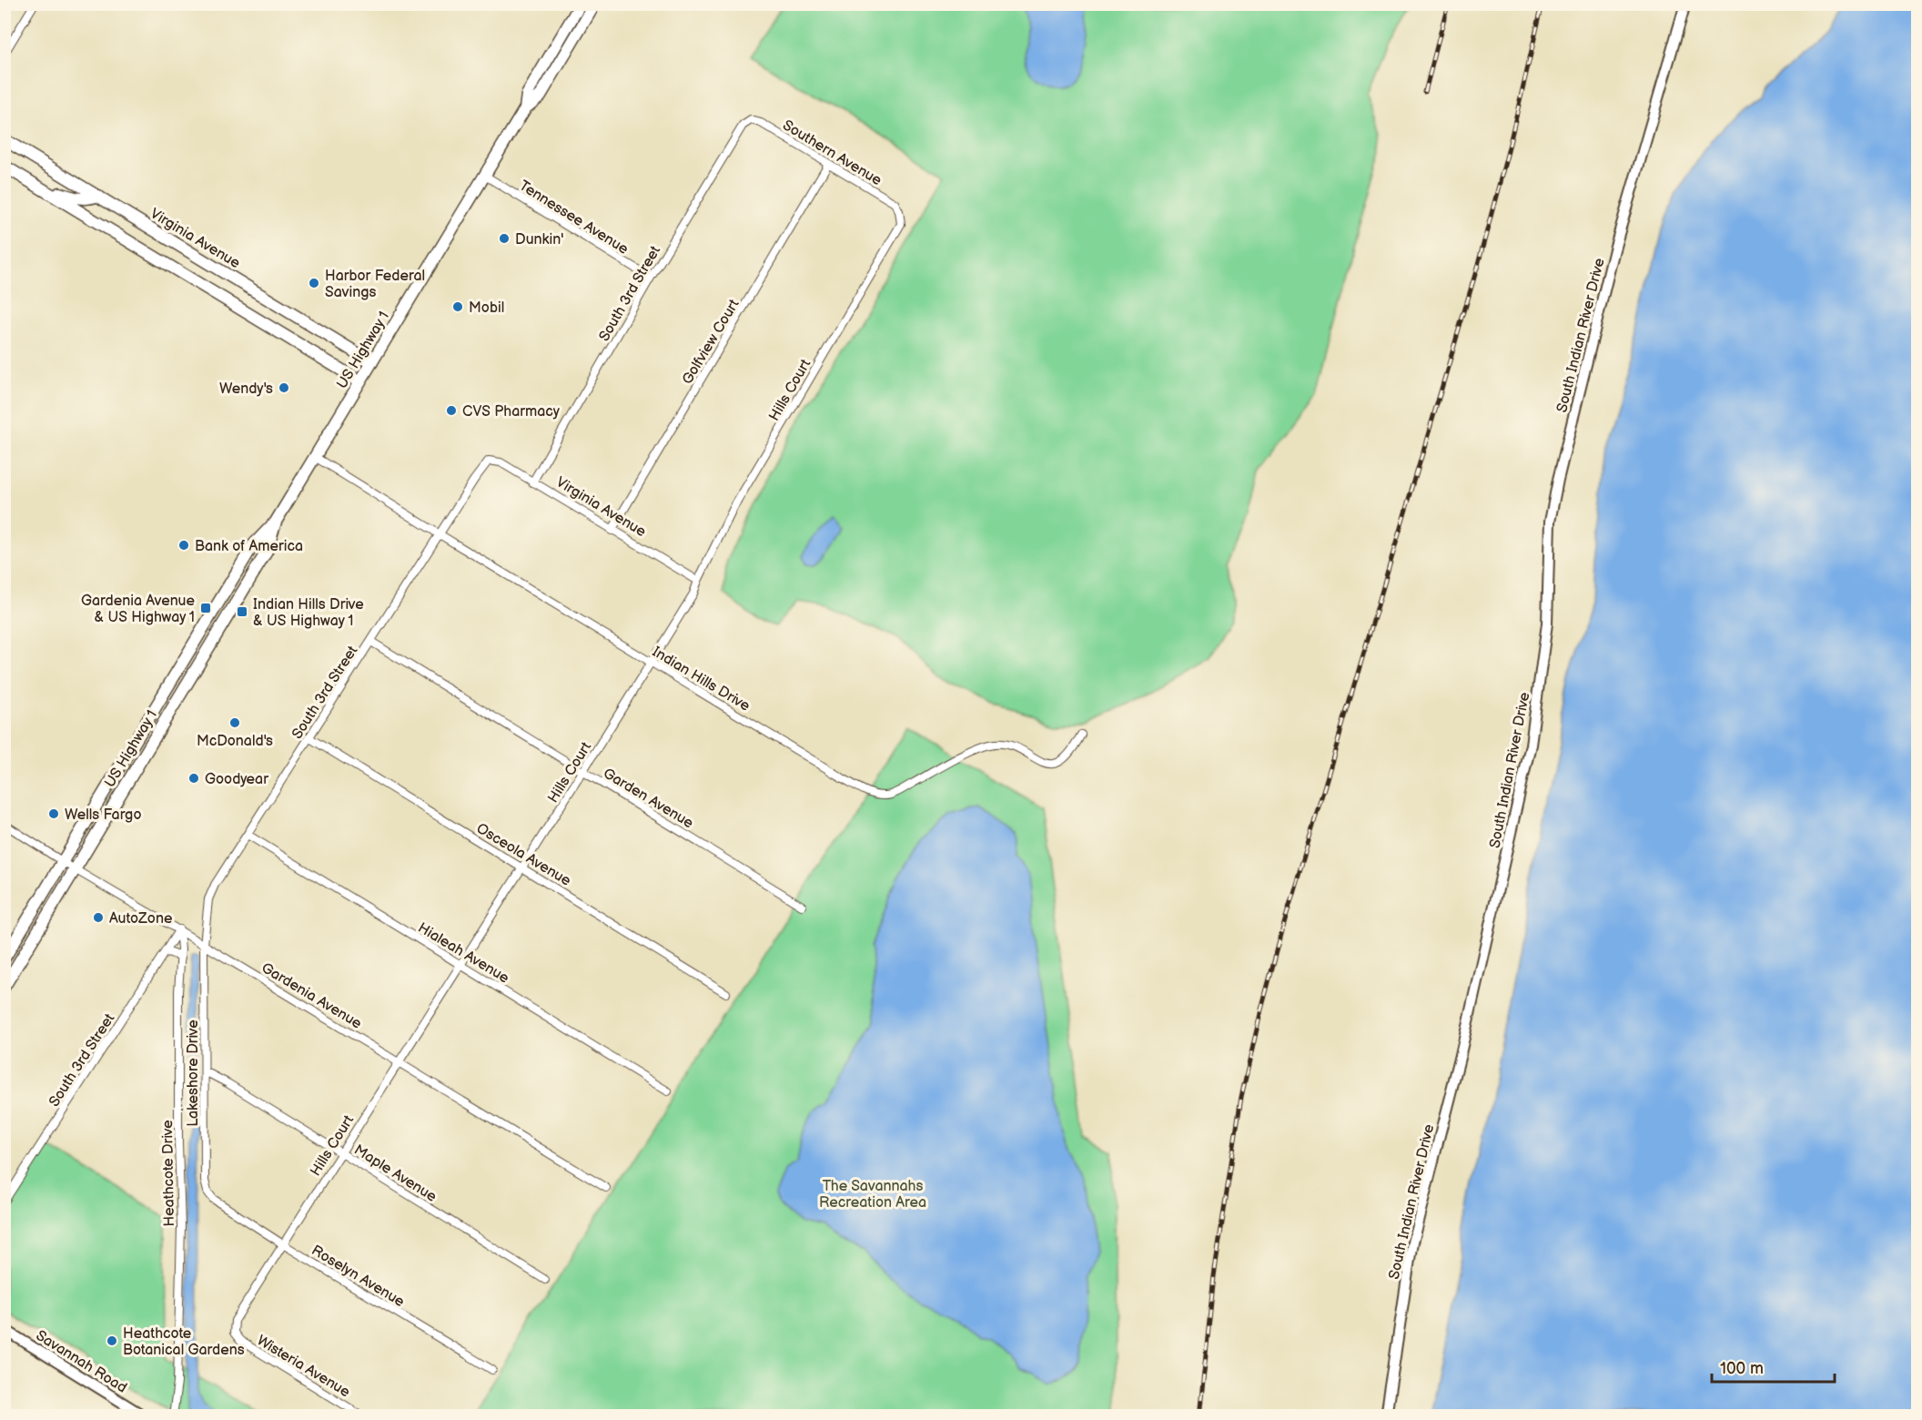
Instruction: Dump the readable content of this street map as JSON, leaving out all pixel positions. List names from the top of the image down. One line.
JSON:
{"streets":{"main road":["Virginia Avenue","South Indian River Drive","US Highway 1","Savannah Road"],"street":["Southern Avenue","Tennessee Avenue","South 3rd Street","Golfview Court","Hills Court","Indian Hills Drive","Garden Avenue","Osceola Avenue","Hialeah Avenue","Gardenia Avenue","Lakeshore Drive","Maple Avenue","Heathcote Drive","Roselyn Avenue","Wisteria Avenue"]},"crossings":[["Southern Avenue","South 3rd Street"],["Southern Avenue","Golfview Court"],["Southern Avenue","Hills Court"],["Tennessee Avenue","South 3rd Street"],["Tennessee Avenue","US Highway 1"],["Virginia Avenue","South 3rd Street"],["Virginia Avenue","Golfview Court"],["Virginia Avenue","US Highway 1"],["Virginia Avenue","Hills Court"],["South 3rd Street","Indian Hills Drive"],["South 3rd Street","Garden Avenue"],["South 3rd Street","Osceola Avenue"],["South 3rd Street","Hialeah Avenue"],["South 3rd Street","Gardenia Avenue"],["South 3rd Street","Lakeshore Drive"],["South 3rd Street","Heathcote Drive"],["US Highway 1","Indian Hills Drive"],["US Highway 1","Gardenia Avenue"],["Hills Court","Indian Hills Drive"],["Hills Court","Garden Avenue"],["Hills Court","Osceola Avenue"],["Hills Court","Hialeah Avenue"],["Hills Court","Gardenia Avenue"],["Hills Court","Maple Avenue"],["Hills Court","Roselyn Avenue"],["Hills Court","Wisteria Avenue"],["Gardenia Avenue","Lakeshore Drive"],["Gardenia Avenue","Heathcote Drive"],["Lakeshore Drive","Maple Avenue"],["Lakeshore Drive","Roselyn Avenue"]],"parks":["The Savannahs Recreation Area"],"places":{"other":["Dunkin'","Harbor Federal Savings","Mobil","Wendy's","CVS Pharmacy","Bank of America","McDonald's","Goodyear","Wells Fargo","AutoZone","Heathcote Botanical Gardens"],"transit":["Gardenia Avenue & US Highway 1","Indian Hills Drive & US Highway 1"]},"scale_bar":"100 m"}
